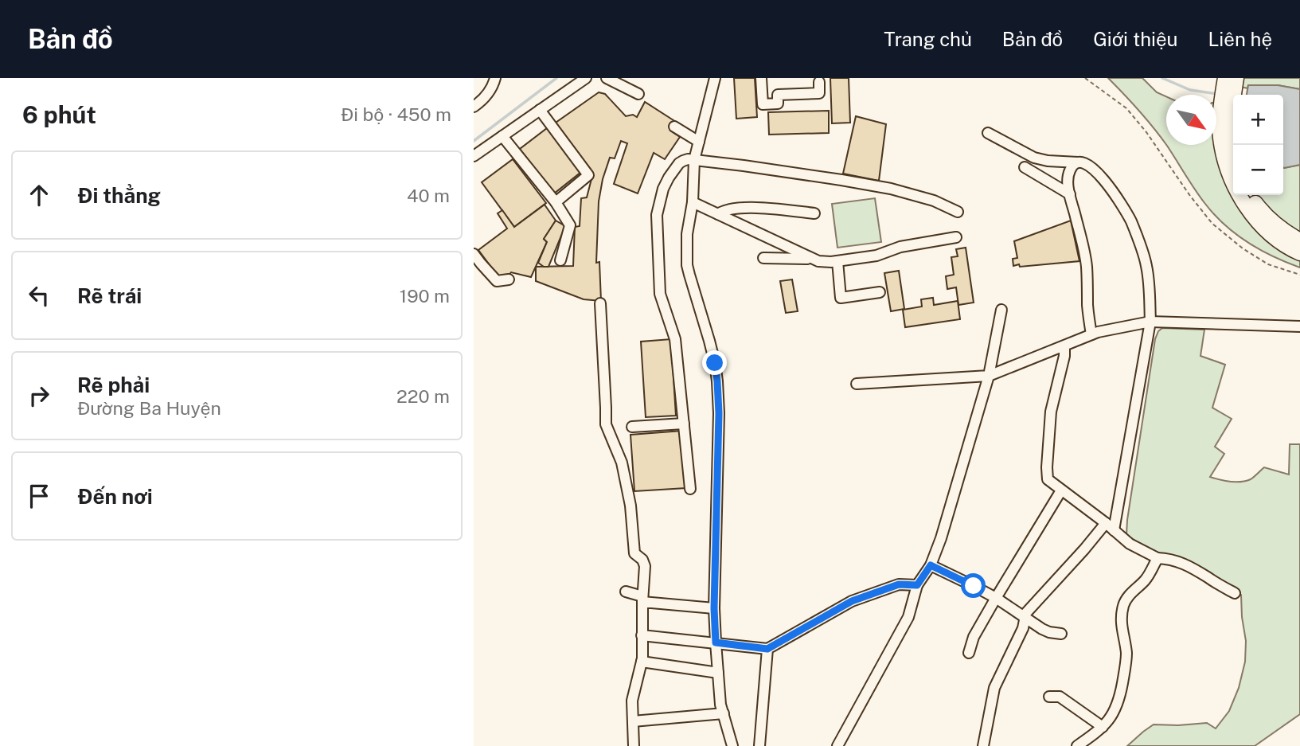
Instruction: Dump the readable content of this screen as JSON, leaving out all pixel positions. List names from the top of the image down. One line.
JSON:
{"north":"bottom right","page":{"header":"Bản đồ","nav":["Trang chủ","Bản đồ","Giới thiệu","Liên hệ"],"heading":["6 phút","Đi bộ · 450 m"],"map_buttons":["+","−"],"list":[["Đi thẳng","40 m"],["Rẽ trái","190 m"],["Rẽ phải","Đường Ba Huyện","220 m"],"Đến nơi"]}}
